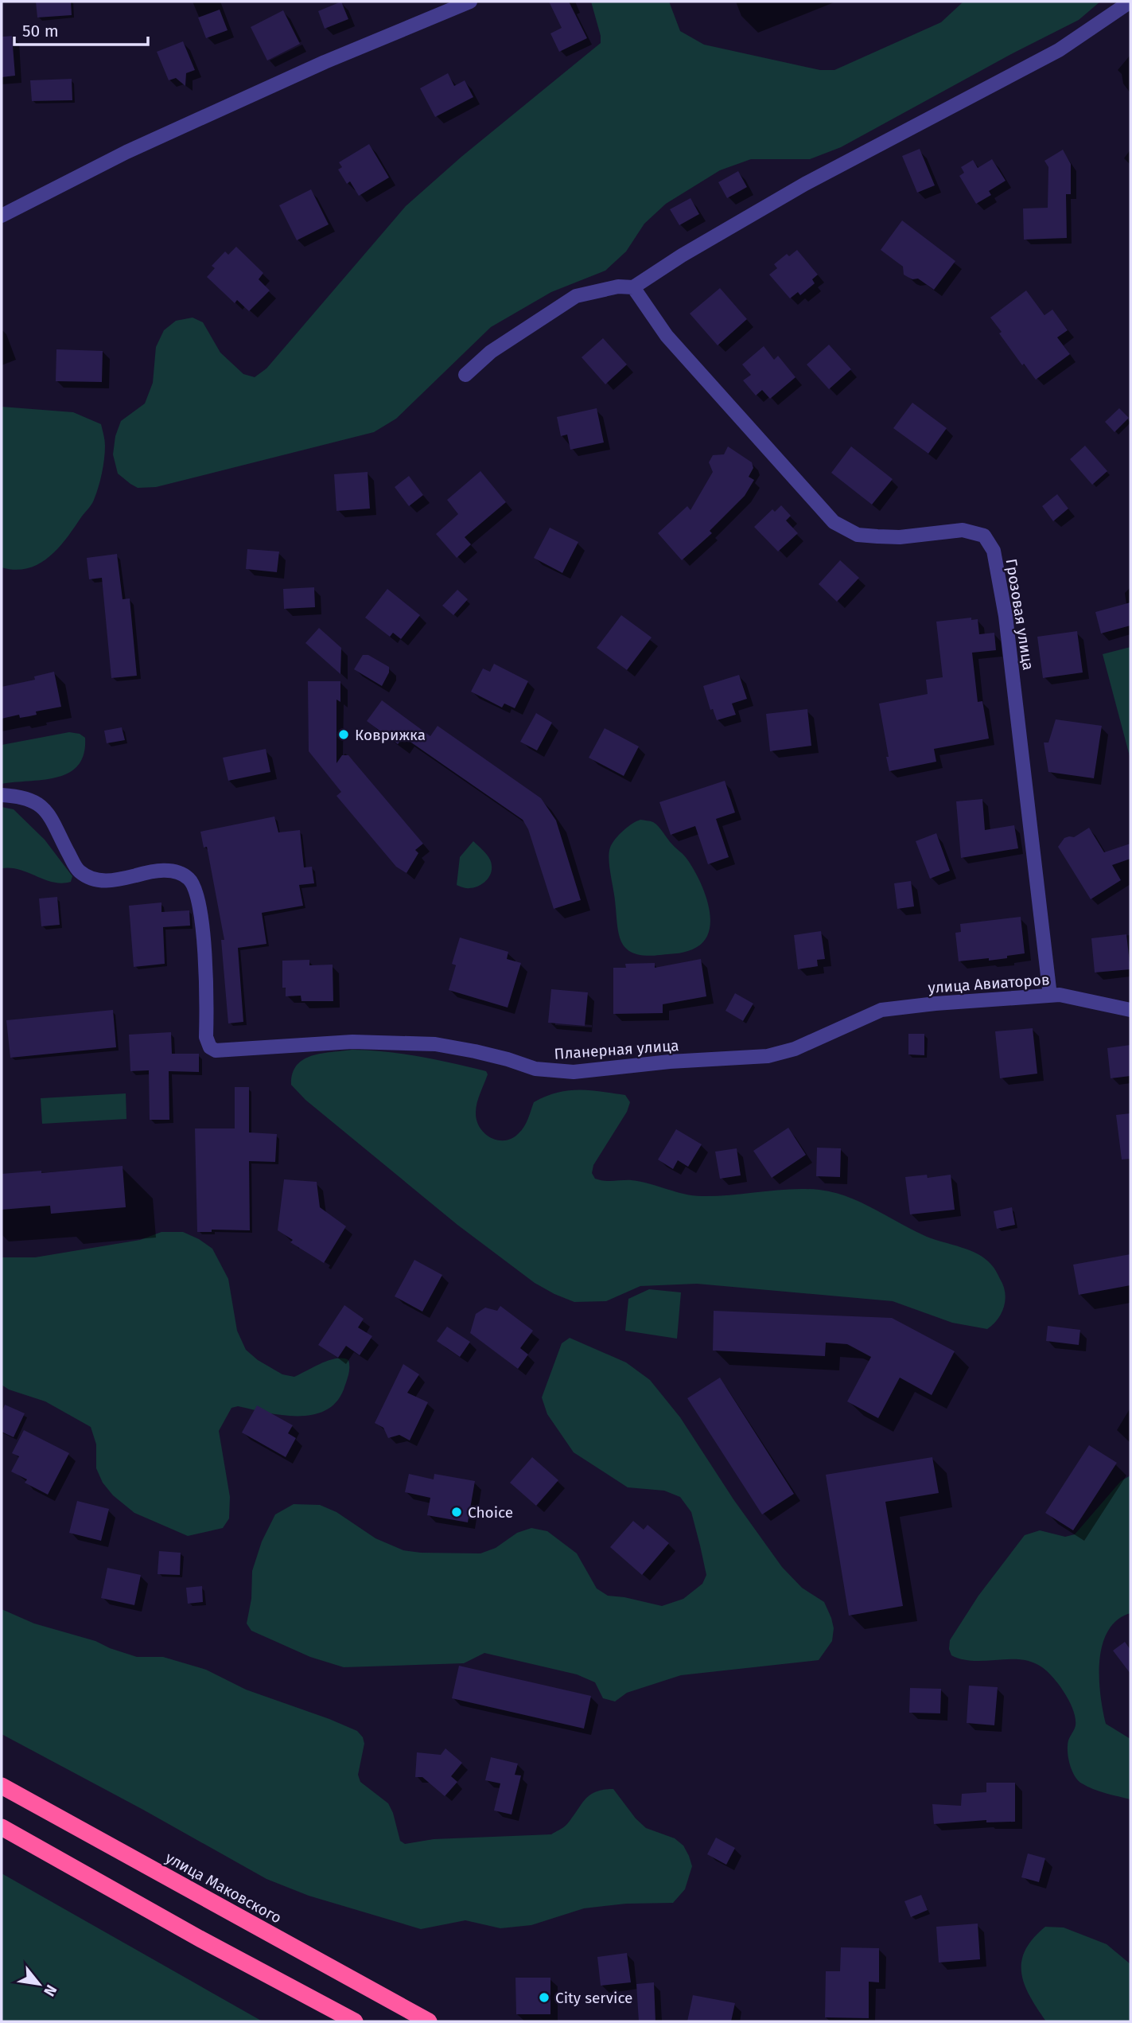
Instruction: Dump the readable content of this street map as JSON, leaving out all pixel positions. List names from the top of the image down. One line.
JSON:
{"streets":{"highway":["улица Маковского"],"street":["Грозовая улица","улица Авиаторов","Планерная улица"]},"crossings":[["Грозовая улица","улица Авиаторов"],["улица Авиаторов","Планерная улица"]],"places":["Коврижка","Choice","City service"],"scale_bar":"50 m","north":"bottom right"}
